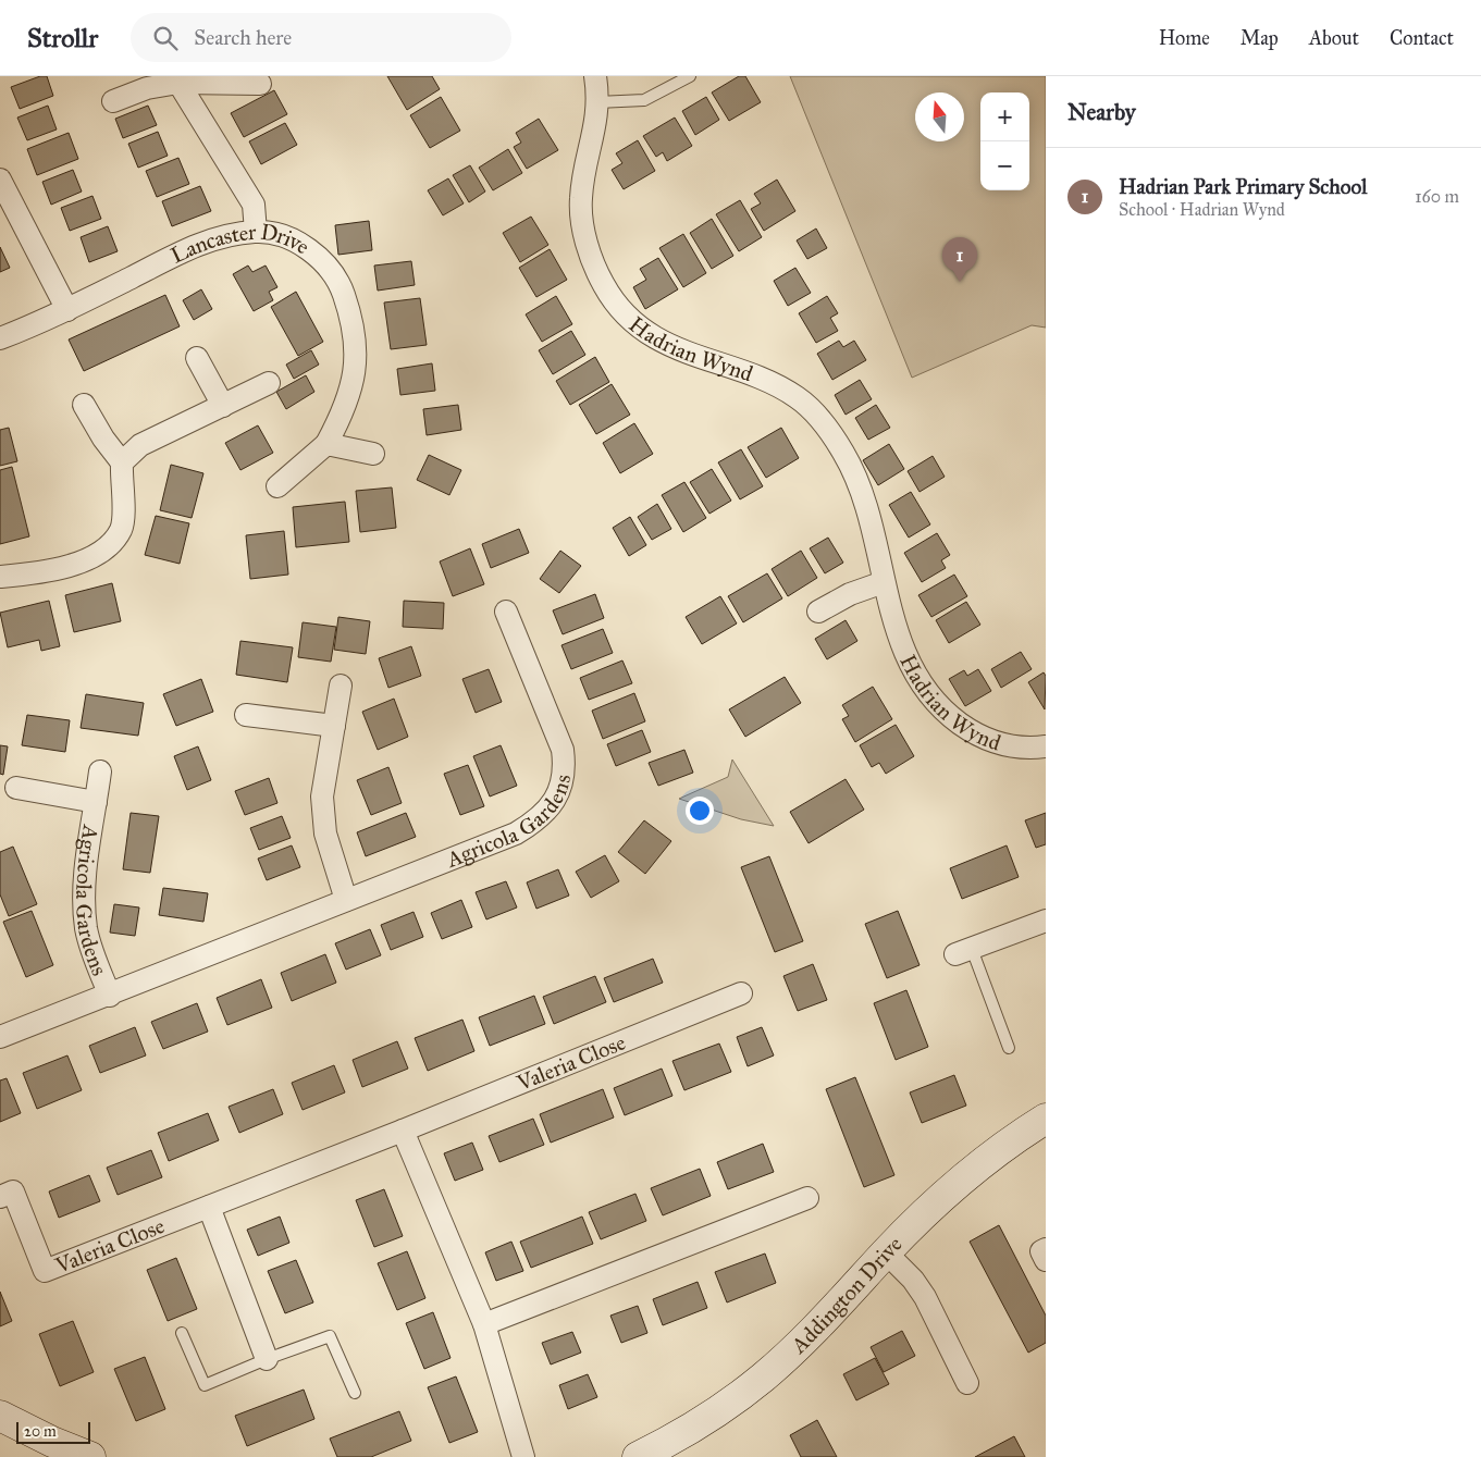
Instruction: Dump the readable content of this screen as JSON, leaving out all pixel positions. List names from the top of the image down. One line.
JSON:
{"streets":{"street":["Lancaster Drive","Hadrian Wynd","Agricola Gardens","Valeria Close","Addington Drive"]},"scale_bar":"20 m","north":"top","page":{"header":"Strollr","search":"Search here","nav":["Home","Map","About","Contact"],"heading":"Nearby","map_buttons":["+","−"],"list":[{"mark":"1","name":"Hadrian Park Primary School","note":"School · Hadrian Wynd","value":"160 m"}],"pins":"1","scale":"20 m"}}
